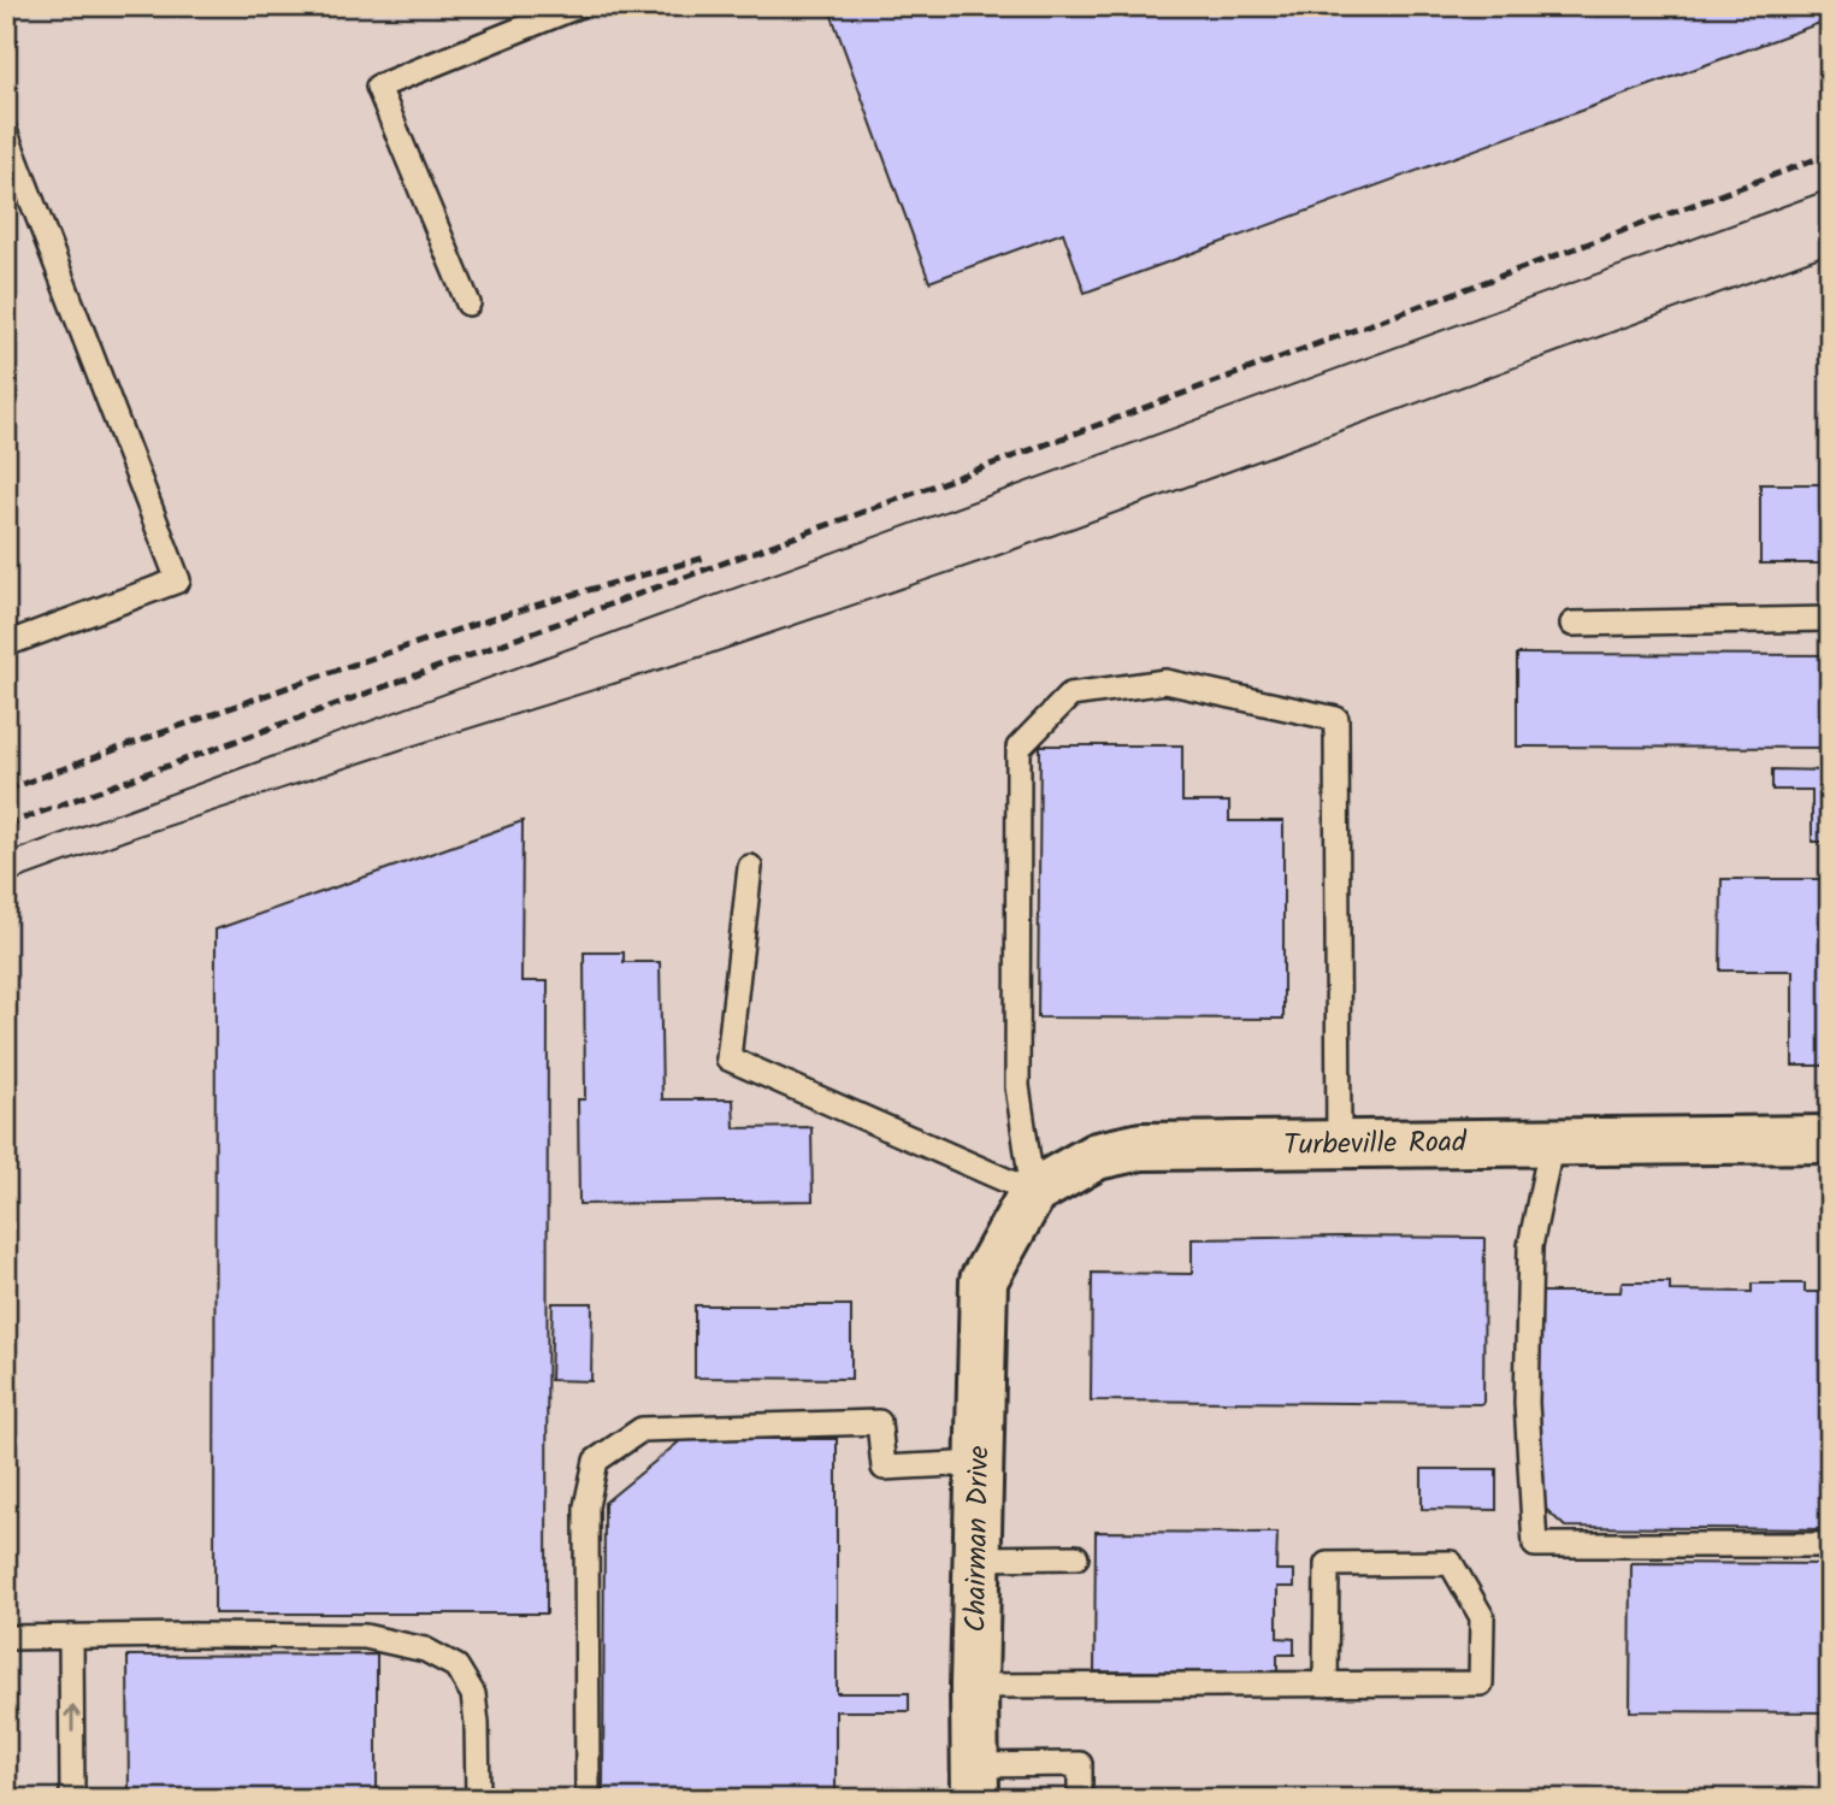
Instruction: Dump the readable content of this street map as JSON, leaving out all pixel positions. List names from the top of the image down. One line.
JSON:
{"streets":{"street":["Turbeville Road","Chairman Drive"]},"crossings":[["Turbeville Road","Chairman Drive"]]}
